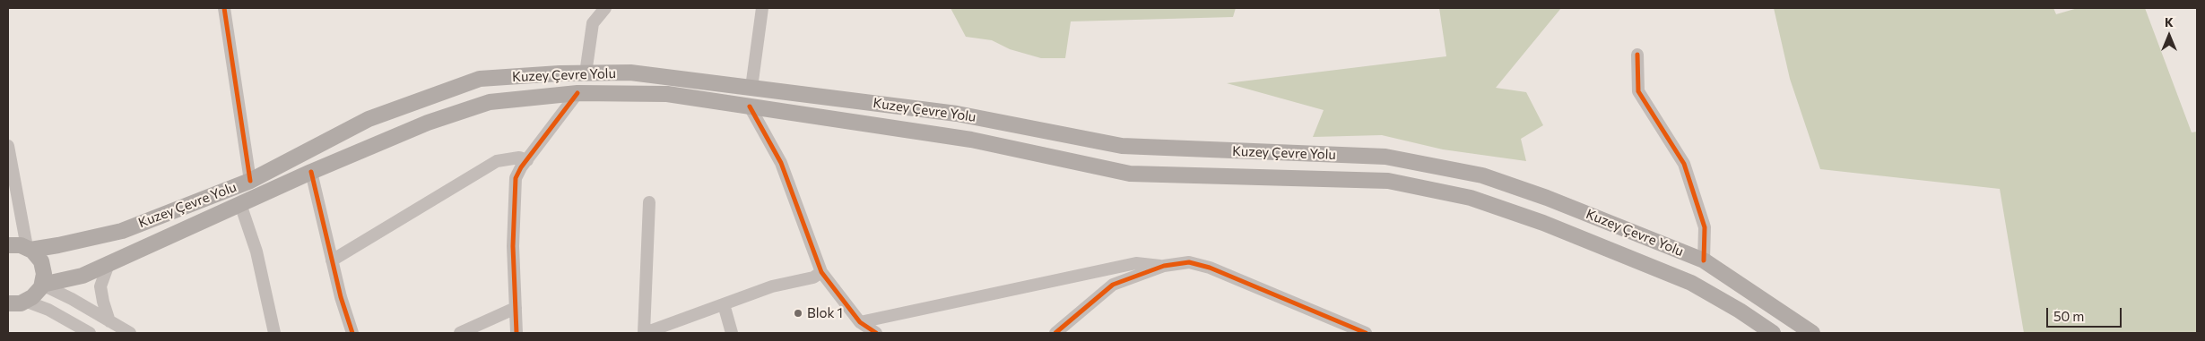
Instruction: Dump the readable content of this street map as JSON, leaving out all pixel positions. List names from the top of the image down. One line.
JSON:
{"streets":{"main road":["Kuzey Çevre Yolu"]},"places":["Blok 1"],"scale_bar":"50 m","north":"top"}
